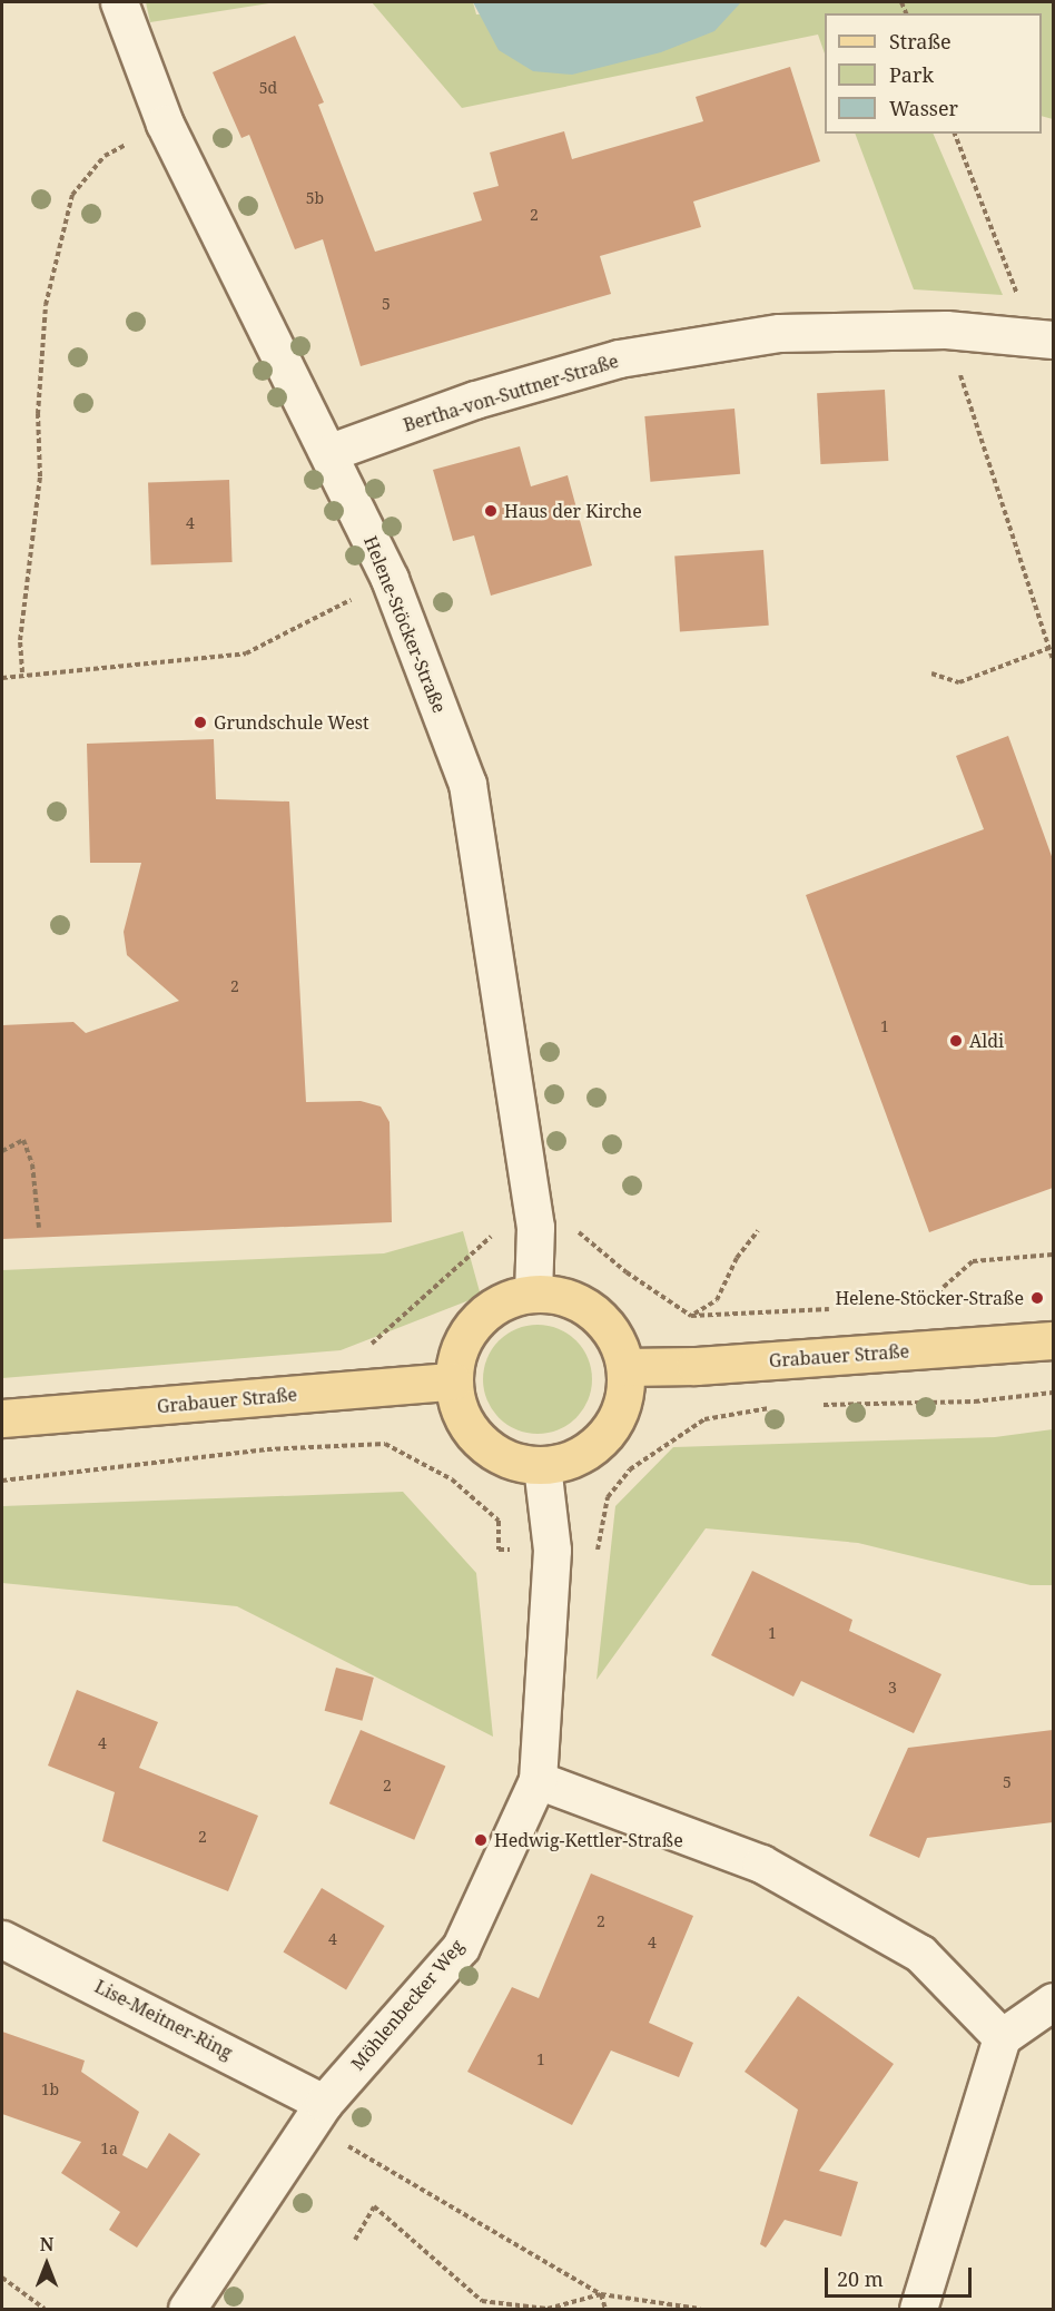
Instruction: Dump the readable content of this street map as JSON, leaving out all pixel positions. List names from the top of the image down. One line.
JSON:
{"streets":{"main road":["Grabauer Straße"],"street":["Bertha-von-Suttner-Straße","Helene-Stöcker-Straße","Möhlenbecker Weg","Lise-Meitner-Ring"]},"crossings":[["Bertha-von-Suttner-Straße","Helene-Stöcker-Straße"],["Helene-Stöcker-Straße","Grabauer Straße"],["Helene-Stöcker-Straße","Möhlenbecker Weg"],["Grabauer Straße","Möhlenbecker Weg"],["Möhlenbecker Weg","Lise-Meitner-Ring"]],"places":["Haus der Kirche","Grundschule West","Aldi","Helene-Stöcker-Straße","Hedwig-Kettler-Straße"],"house_numbers":["5d","5b","2","5","4","2","1","1","3","4","5","2","2","2","4","4","1","1b","1a"],"legend":["Straße","Park","Wasser"],"scale_bar":"20 m","north":"top"}
